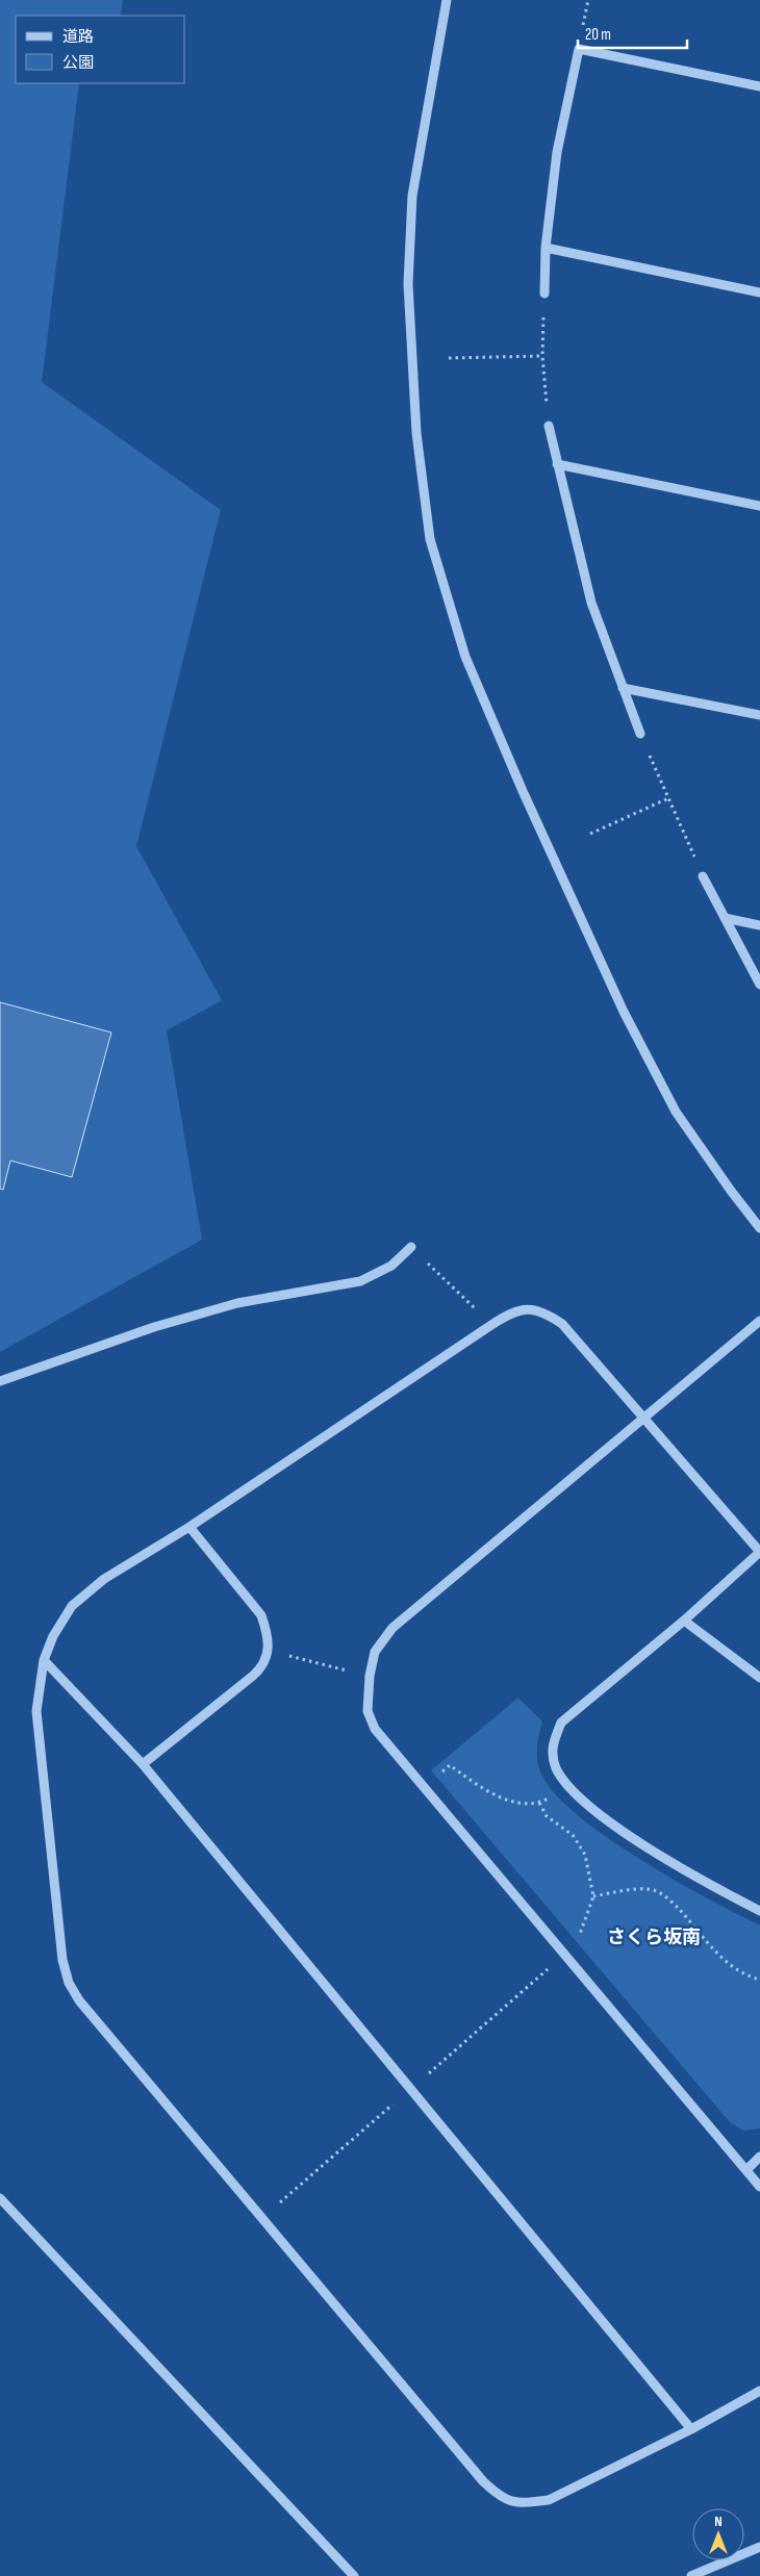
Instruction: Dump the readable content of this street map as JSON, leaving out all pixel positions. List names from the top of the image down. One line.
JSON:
{"districts":["さくら坂南"],"legend":["道路","公園"],"scale_bar":"20 m","north":"top"}
